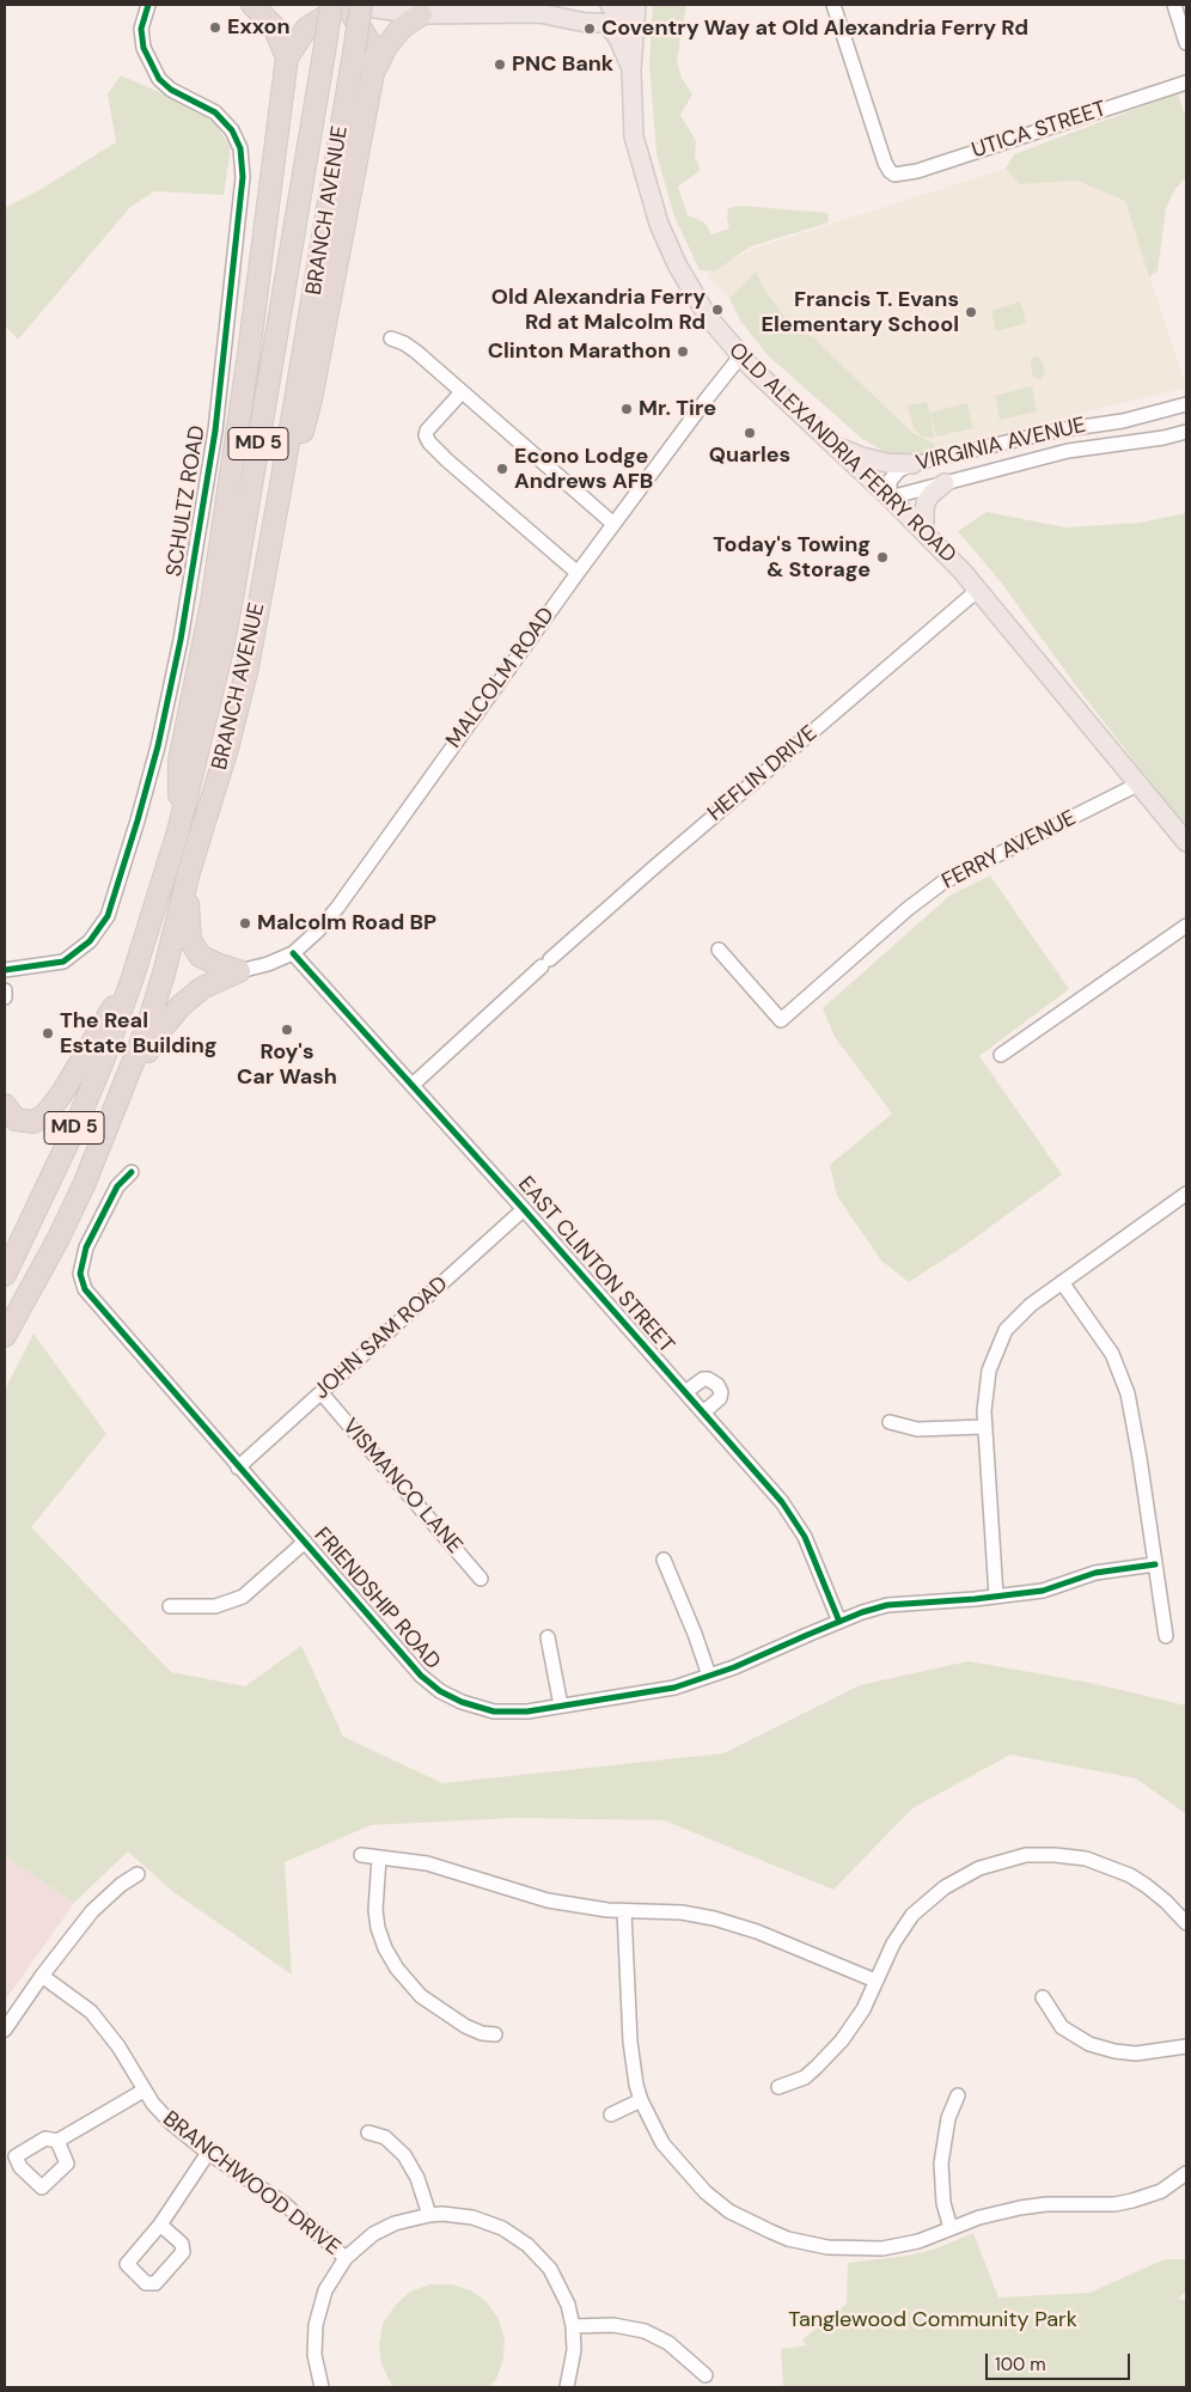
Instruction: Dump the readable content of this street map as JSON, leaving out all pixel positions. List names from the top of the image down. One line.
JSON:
{"streets":{"highway":["BRANCH AVENUE","MD 5"],"main road":["OLD ALEXANDRIA FERRY ROAD"],"street":["UTICA STREET","VIRGINIA AVENUE","SCHULTZ ROAD","MALCOLM ROAD","HEFLIN DRIVE","FERRY AVENUE","EAST CLINTON STREET","JOHN SAM ROAD","VISMANCO LANE","FRIENDSHIP ROAD","BRANCHWOOD DRIVE"]},"crossings":[["VIRGINIA AVENUE","OLD ALEXANDRIA FERRY ROAD"],["OLD ALEXANDRIA FERRY ROAD","MALCOLM ROAD"],["OLD ALEXANDRIA FERRY ROAD","HEFLIN DRIVE"],["OLD ALEXANDRIA FERRY ROAD","FERRY AVENUE"],["MALCOLM ROAD","EAST CLINTON STREET"],["HEFLIN DRIVE","EAST CLINTON STREET"],["EAST CLINTON STREET","JOHN SAM ROAD"],["EAST CLINTON STREET","FRIENDSHIP ROAD"],["JOHN SAM ROAD","VISMANCO LANE"],["JOHN SAM ROAD","FRIENDSHIP ROAD"]],"parks":["Tanglewood Community Park"],"places":["Exxon","Coventry Way at Old Alexandria Ferry Rd","PNC Bank","Old Alexandria Ferry Rd at Malcolm Rd","Francis T. Evans Elementary School","Clinton Marathon","Mr. Tire","Quarles","Econo Lodge Andrews AFB","Today's Towing & Storage","Malcolm Road BP","Roy's Car Wash","The Real Estate Building"],"scale_bar":"100 m"}
